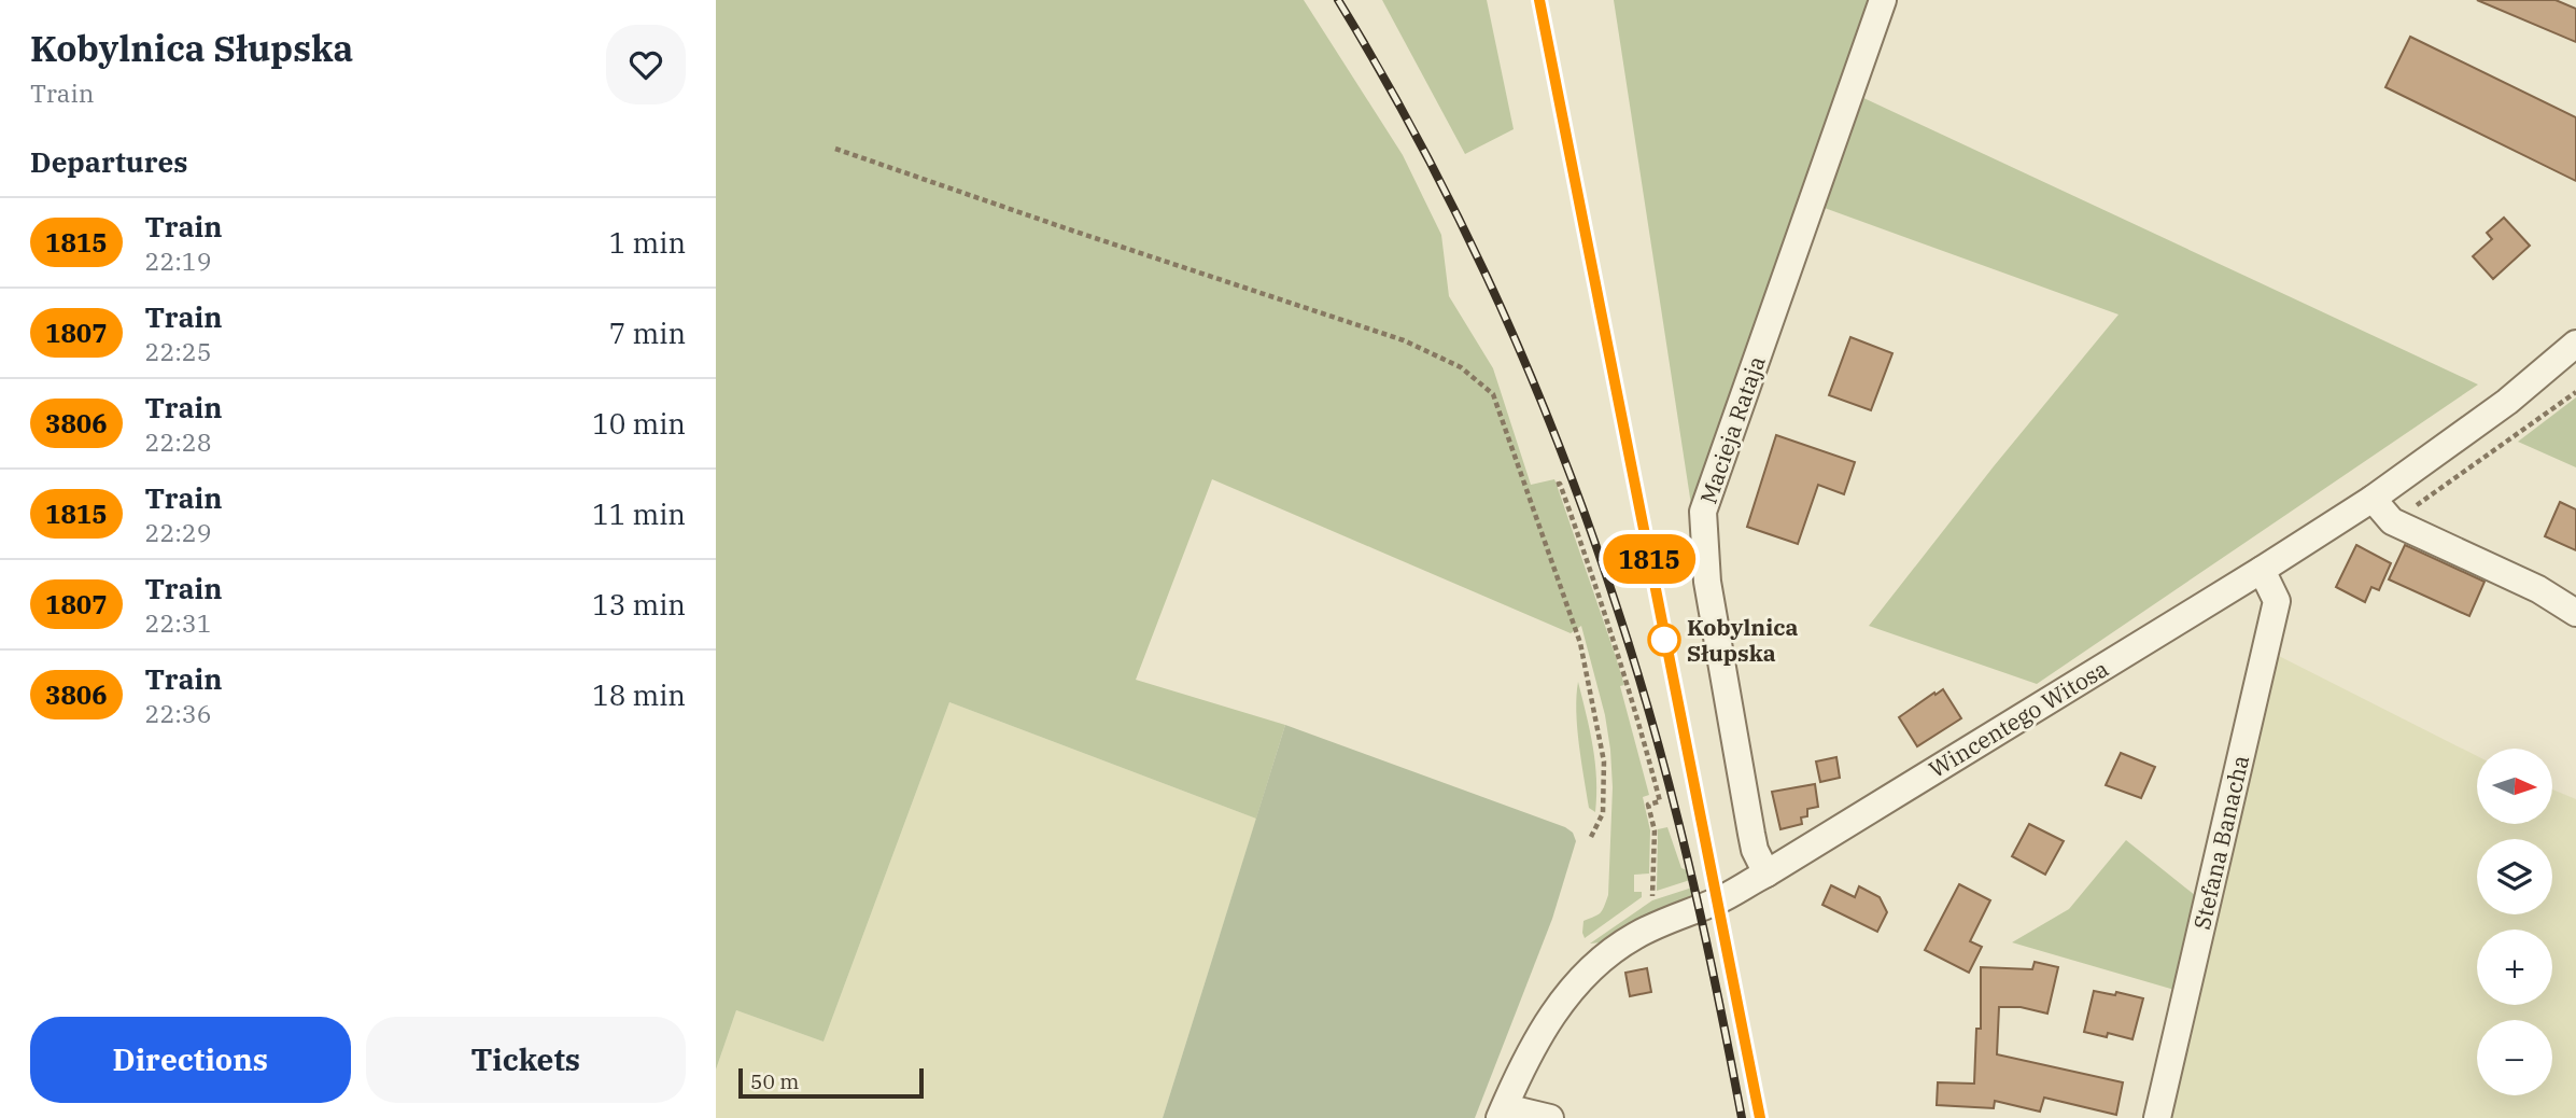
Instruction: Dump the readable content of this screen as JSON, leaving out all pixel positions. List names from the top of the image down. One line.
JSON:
{"streets":{"street":["Macieja Rataja","Wincentego Witosa","Stefana Banacha"]},"crossings":[["Macieja Rataja","Wincentego Witosa"],["Wincentego Witosa","Stefana Banacha"]],"places":["Kobylnica Słupska"],"scale_bar":"50 m","north":"right","page":{"heading":[["Kobylnica Słupska","Train"],"Departures"],"on_map":"1815","list":[{"mark":"1815","name":"Train","note":"22:19","value":"1 min"},{"mark":"1807","name":"Train","note":"22:25","value":"7 min"},{"mark":"3806","name":"Train","note":"22:28","value":"10 min"},{"mark":"1815","name":"Train","note":"22:29","value":"11 min"},{"mark":"1807","name":"Train","note":"22:31","value":"13 min"},{"mark":"3806","name":"Train","note":"22:36","value":"18 min"}],"map_buttons":["+","−"],"buttons":["Directions","Tickets"],"scale":"50 m"}}
